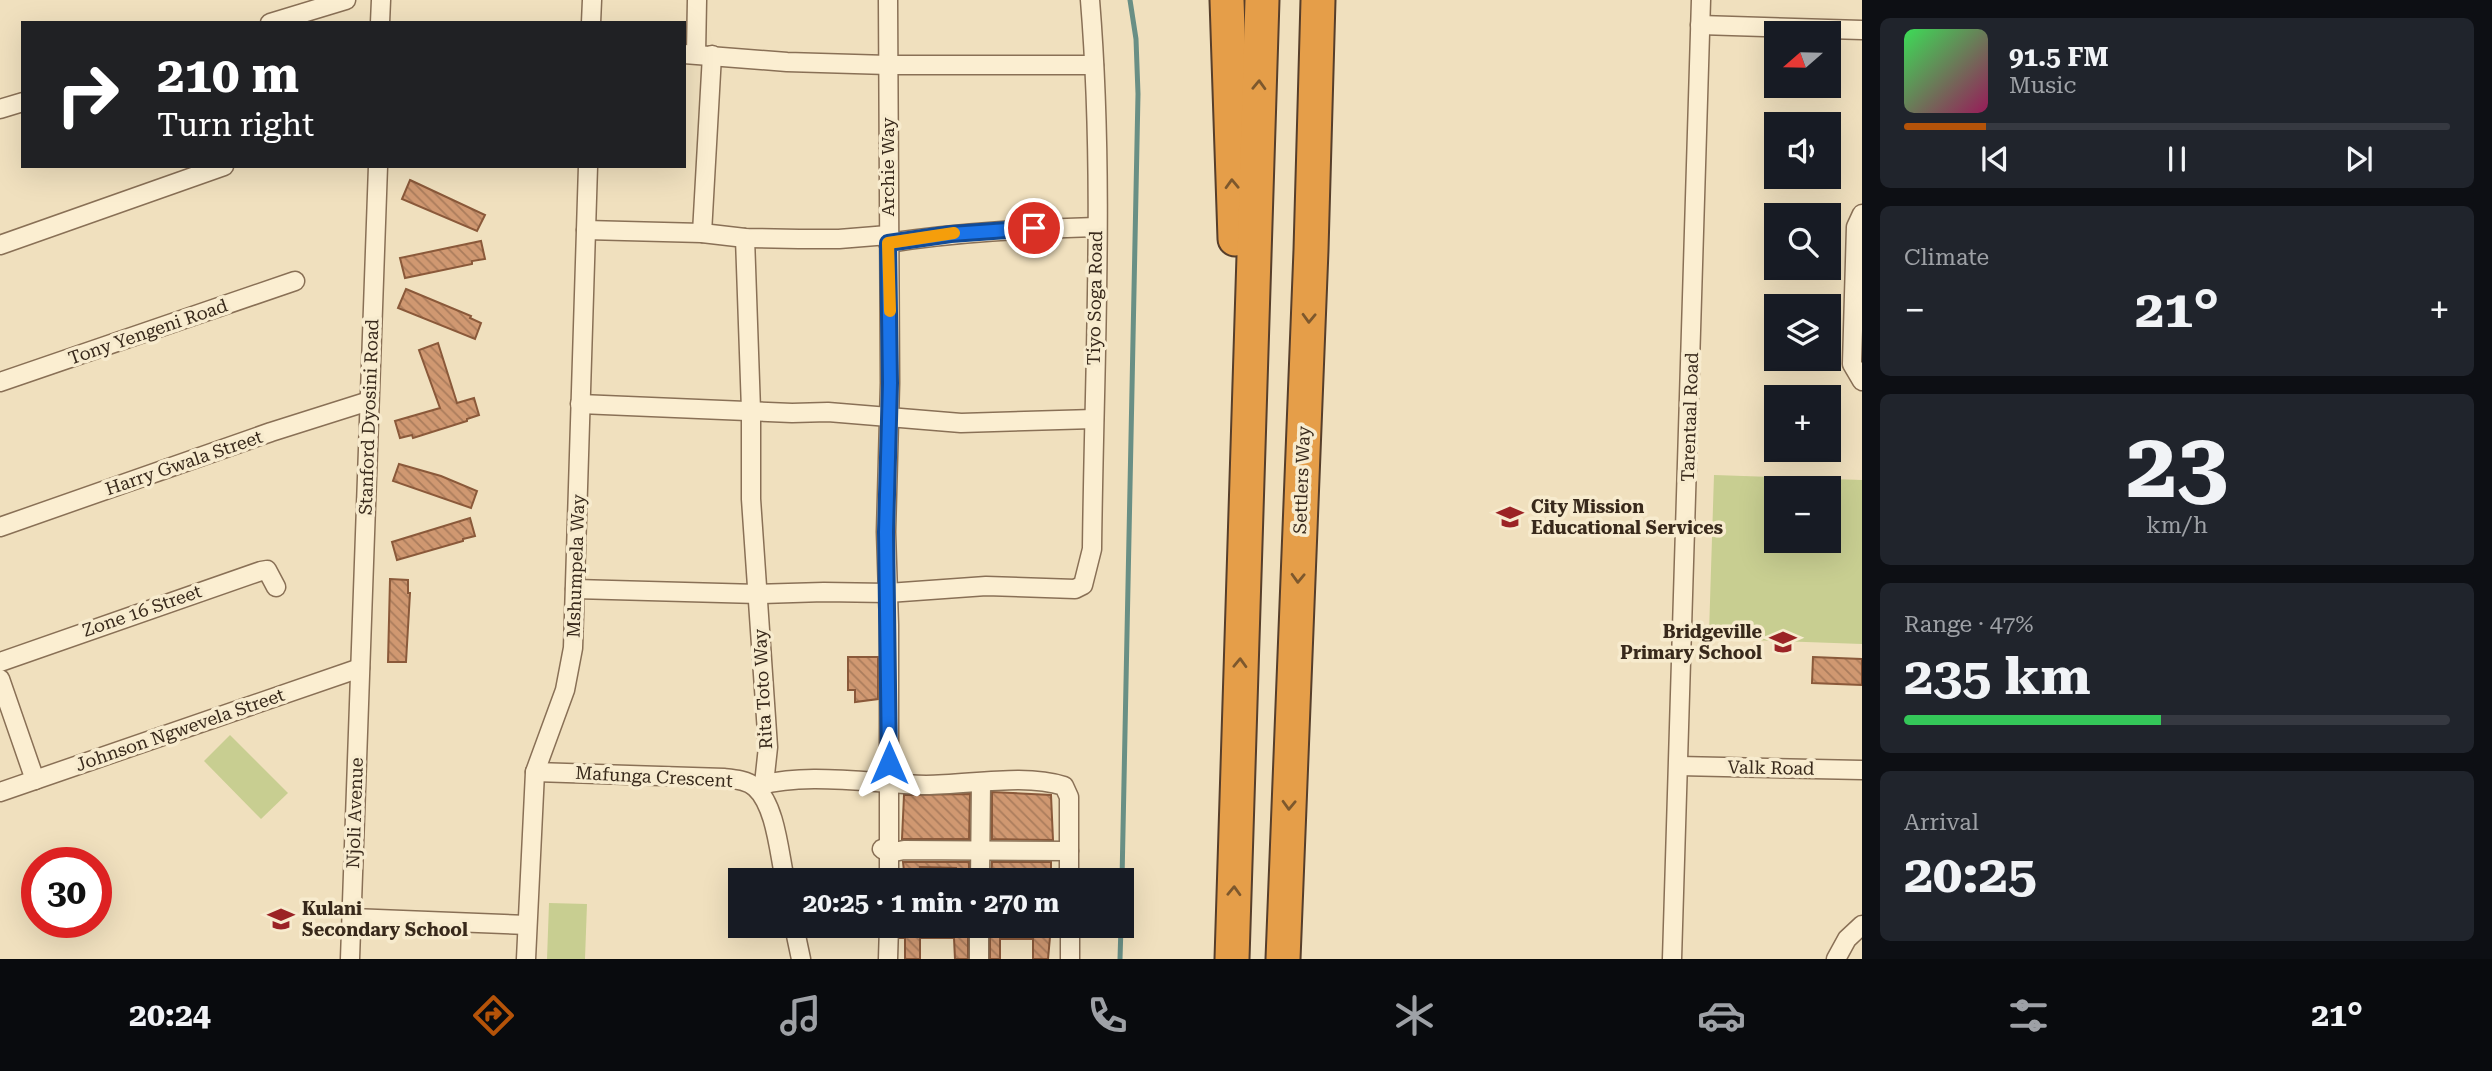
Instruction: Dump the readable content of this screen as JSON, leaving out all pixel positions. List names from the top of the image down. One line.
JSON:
{"streets":{"highway":["Settlers Way"],"street":["Archie Way","Tiyo Soga Road","Tony Yengeni Road","Stanford Dyosini Road","Tarentaal Road","Harry Gwala Street","Mshumpela Way","Zone 16 Street","Rita Toto Way","Johnson Ngwevela Street","Valk Road","Mafunga Crescent","Njoli Avenue"]},"crossings":[["Archie Way","Tiyo Soga Road"],["Stanford Dyosini Road","Harry Gwala Street"],["Stanford Dyosini Road","Johnson Ngwevela Street"],["Stanford Dyosini Road","Njoli Avenue"],["Tarentaal Road","Valk Road"],["Mshumpela Way","Mafunga Crescent"],["Rita Toto Way","Mafunga Crescent"],["Johnson Ngwevela Street","Njoli Avenue"]],"places":{"school or university":["City Mission Educational Services","Bridgeville Primary School","Kulani Secondary School"]},"north":"left","page":{"map_buttons":["+","−"],"turn":["210 m","Turn right"],"song":["91.5 FM","Music"],"tile":["Climate",["23","km/h"],["Range · 47%","235 km"],["Arrival","20:25"]],"heat":["−","21°","+"],"limit":"30","trip":"20:25 · 1 min · 270 m","tabs":["20:24","21°"]}}
